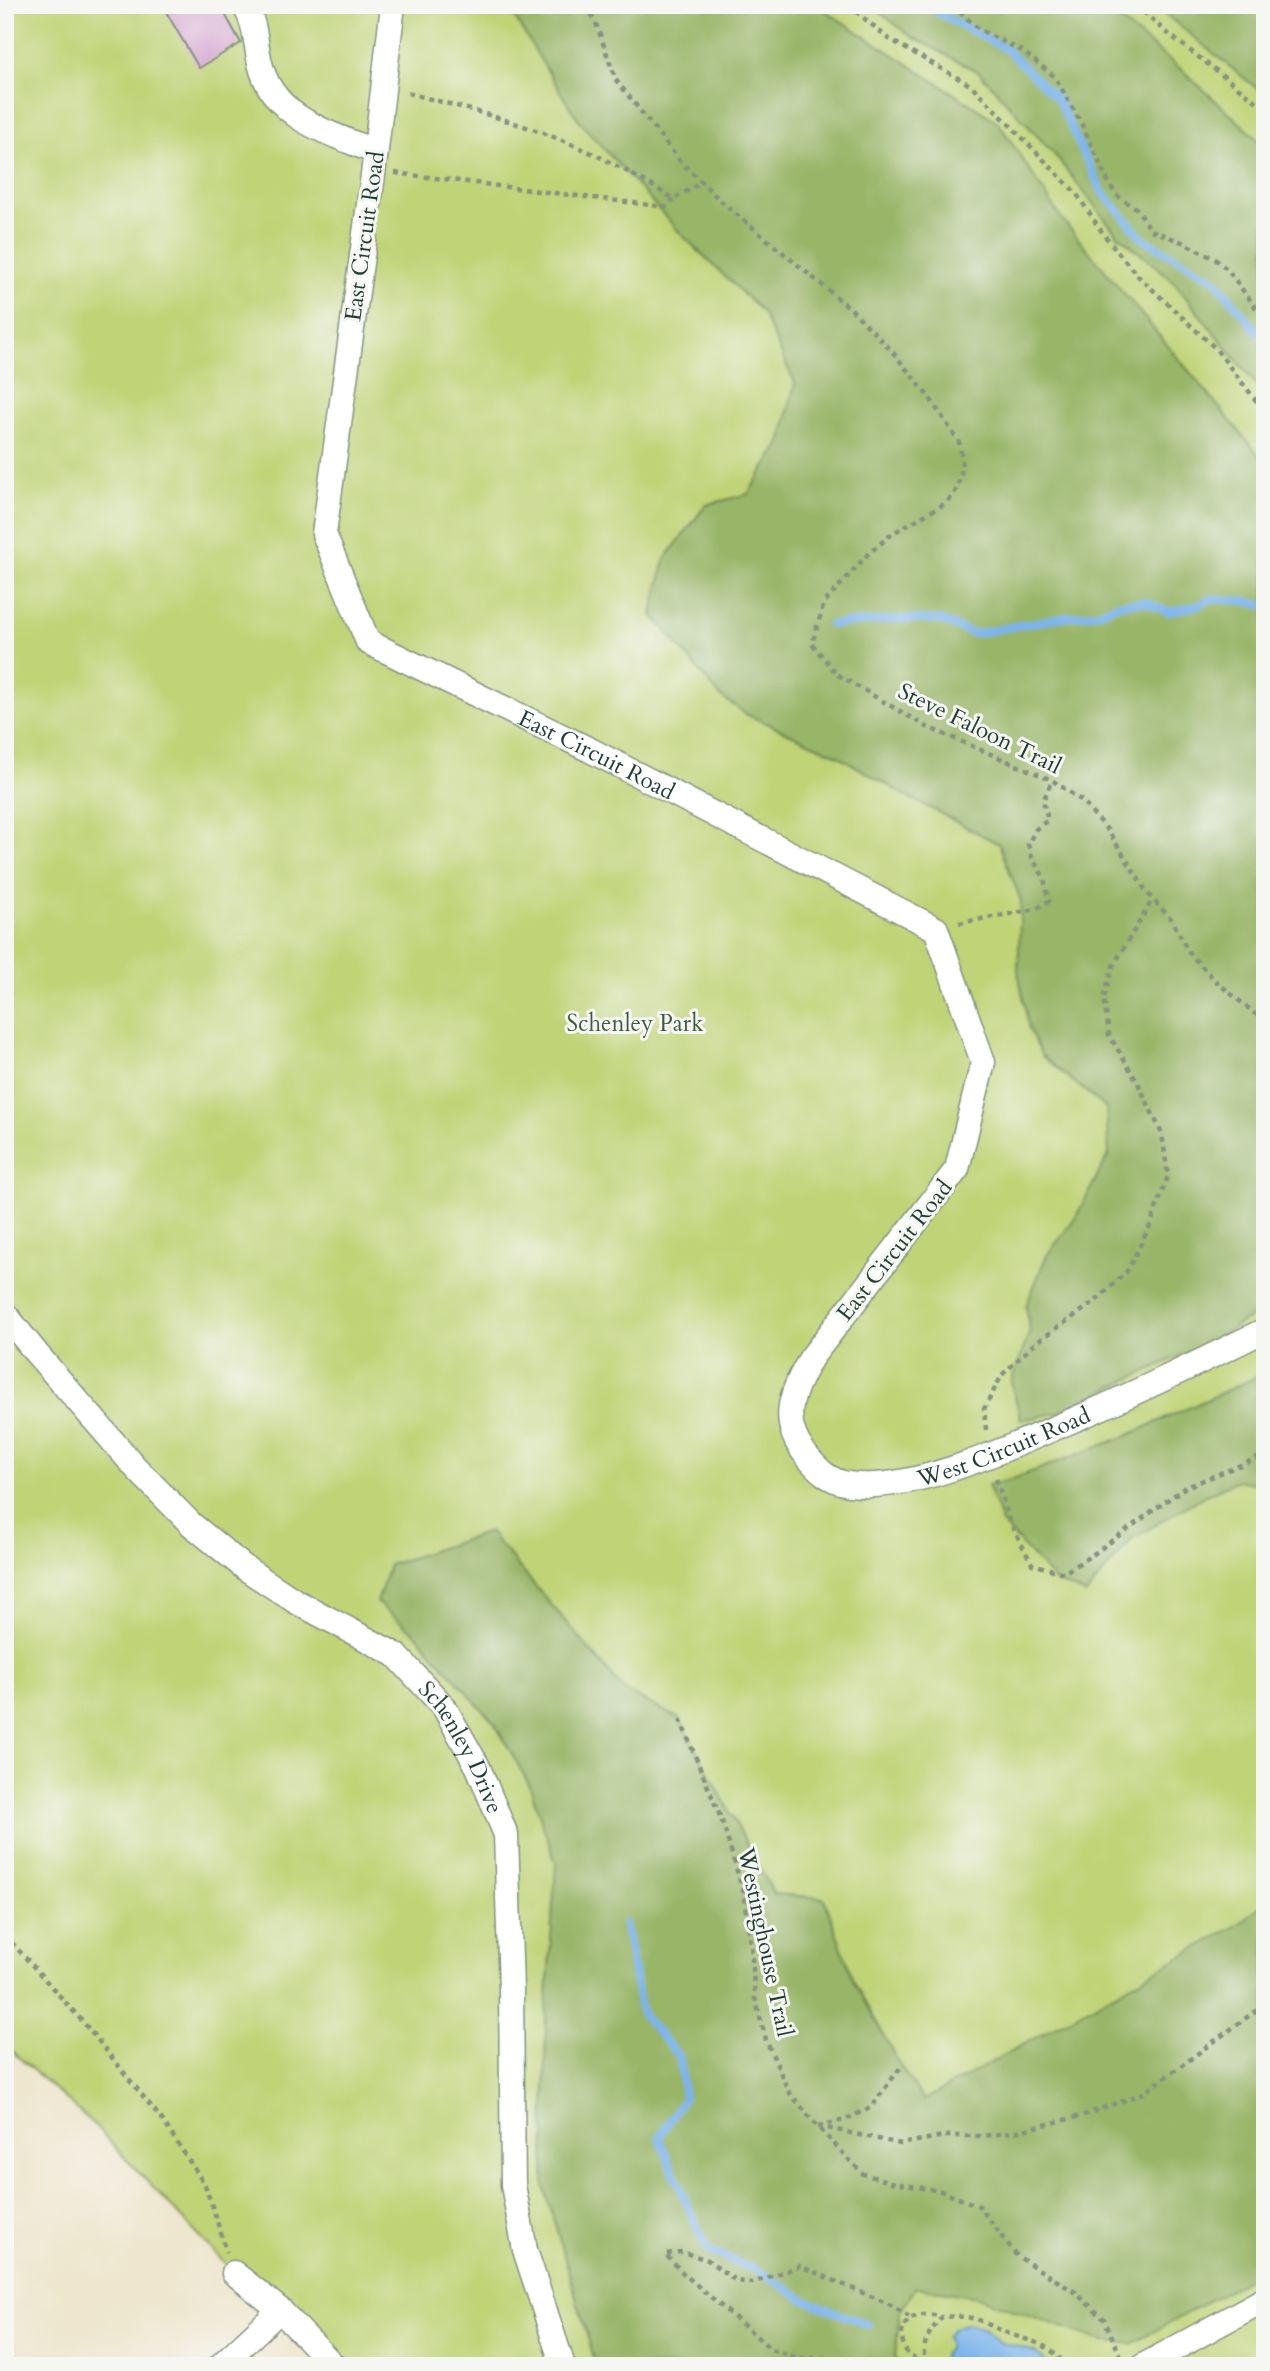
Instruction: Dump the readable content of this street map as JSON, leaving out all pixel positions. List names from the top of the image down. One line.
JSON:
{"streets":{"street":["East Circuit Road","West Circuit Road","Schenley Drive"],"path":["Steve Faloon Trail","Westinghouse Trail"]},"crossings":[["East Circuit Road","West Circuit Road"]],"parks":["Schenley Park"]}
